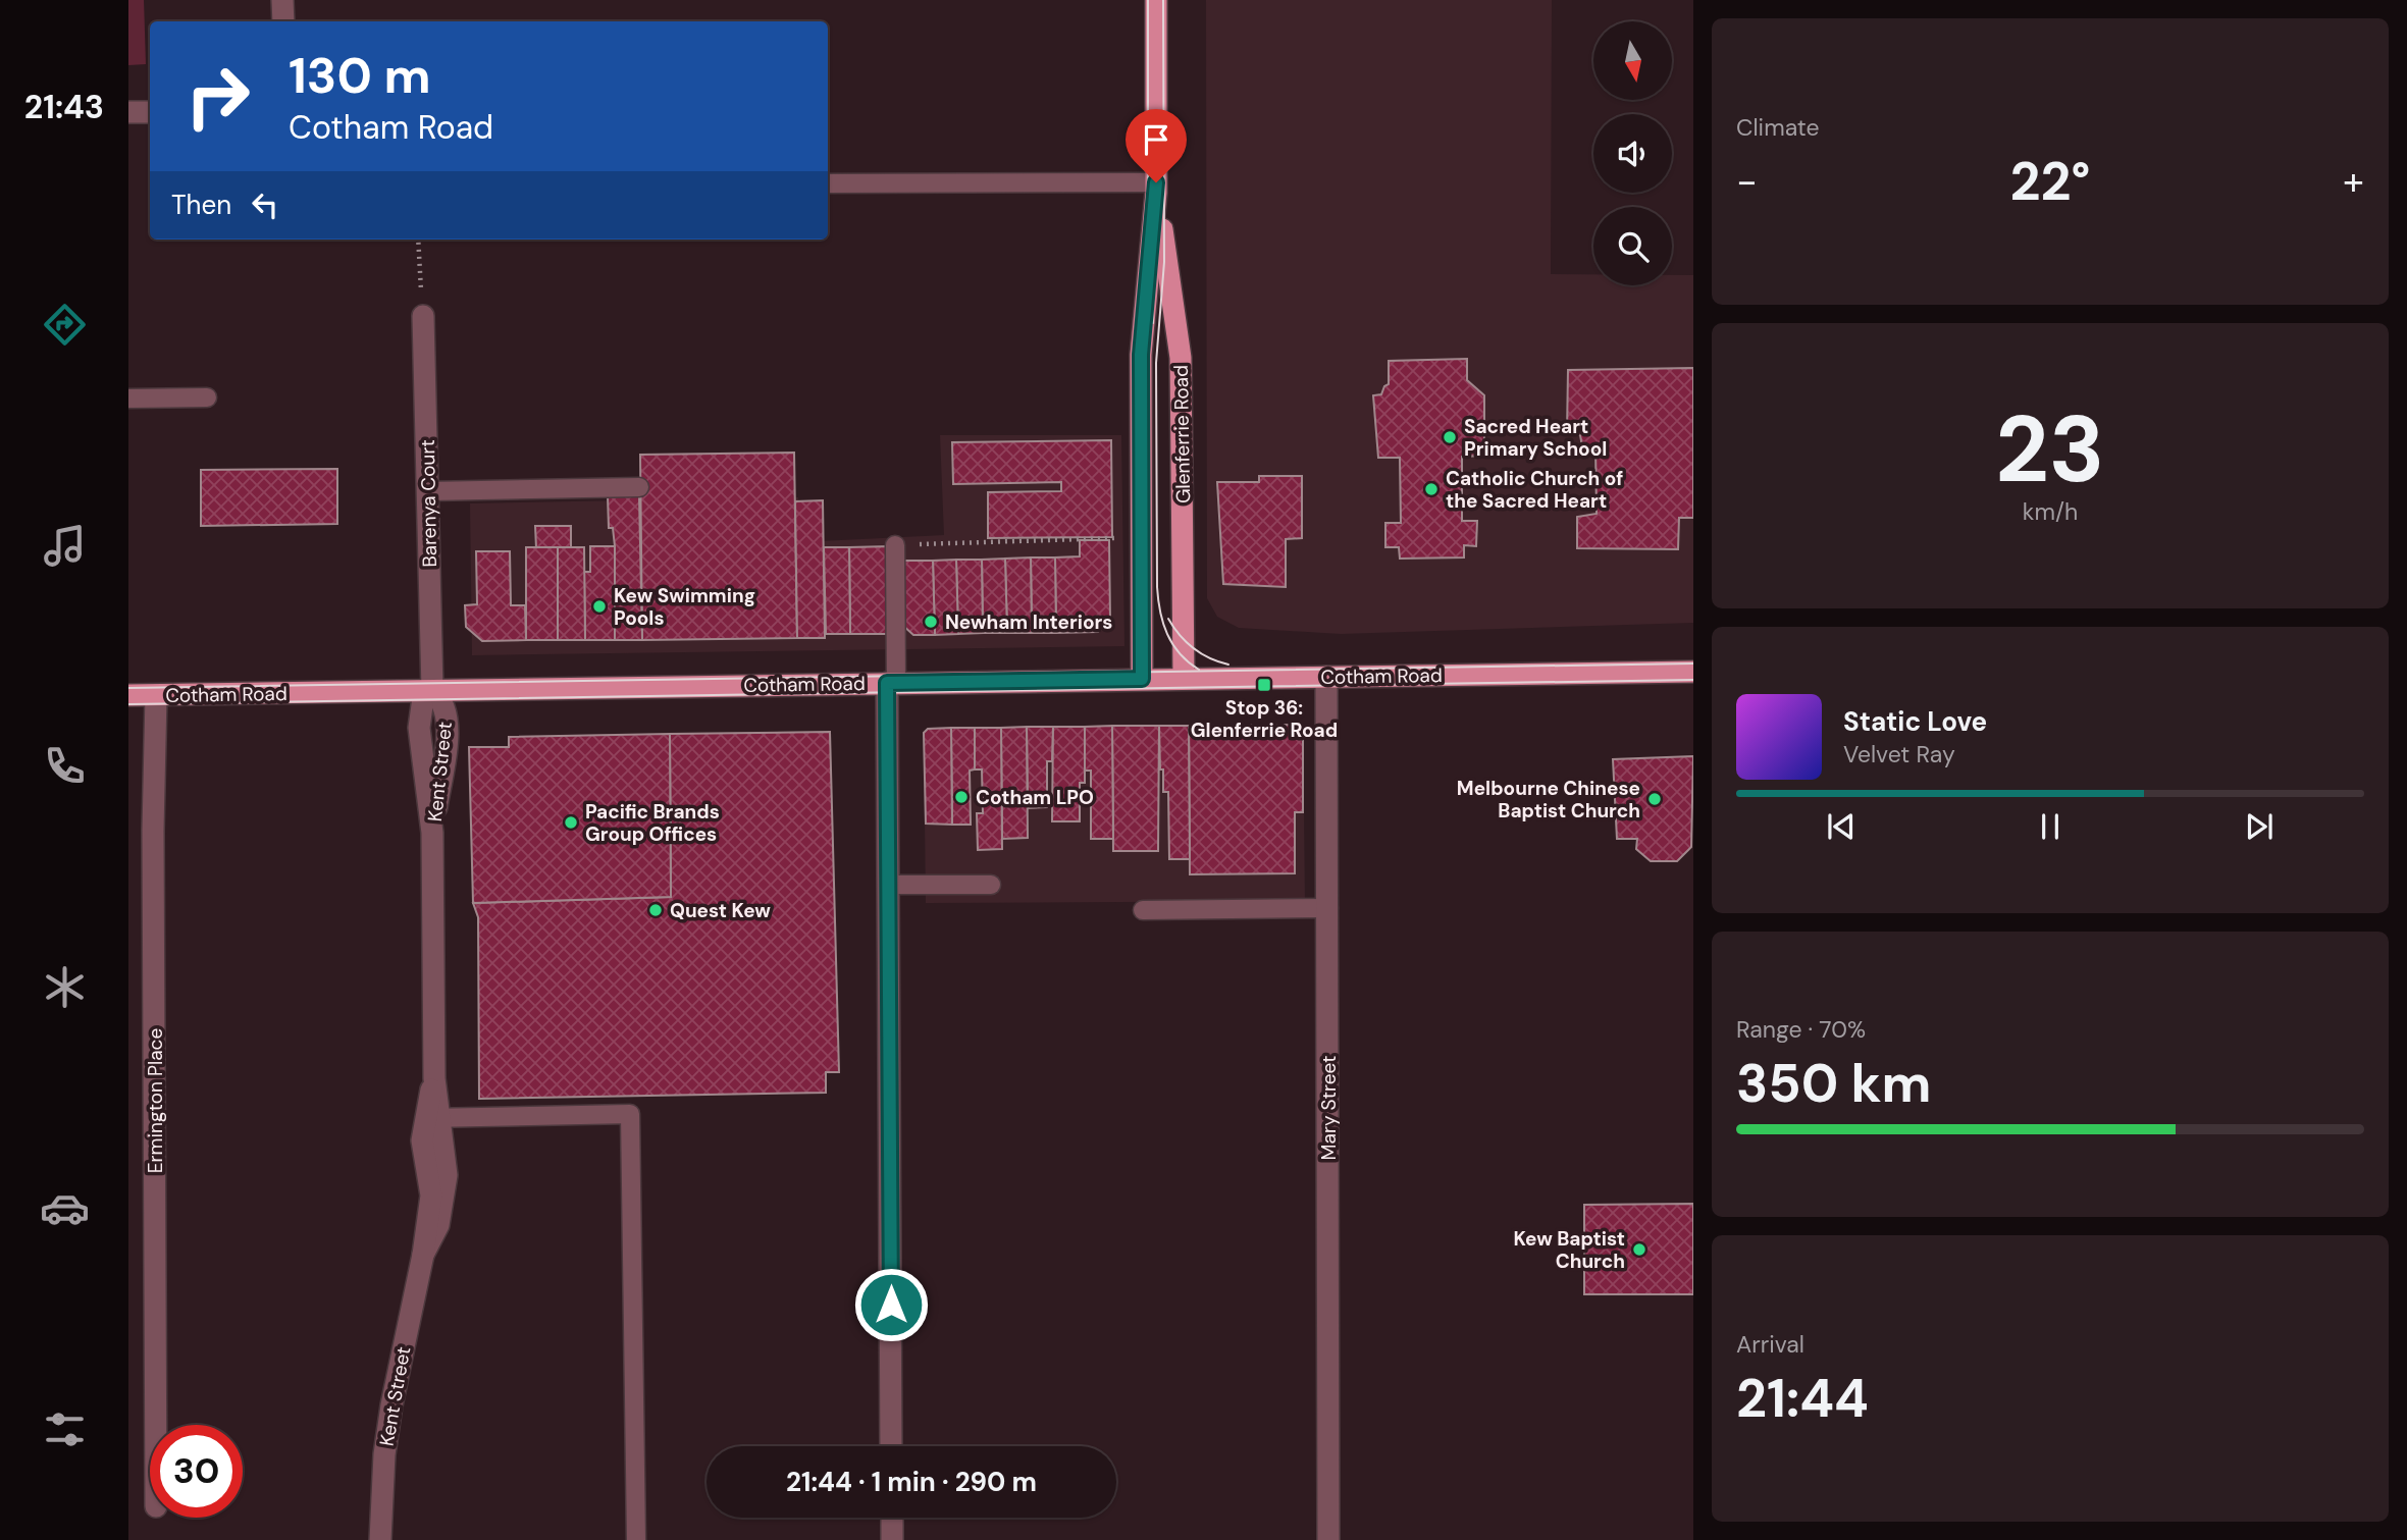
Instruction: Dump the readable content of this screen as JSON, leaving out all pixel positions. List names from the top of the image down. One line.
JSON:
{"streets":{"main road":["Glenferrie Road","Cotham Road"],"street":["Barenya Court","Kent Street","Ermington Place","Mary Street"]},"crossings":[["Glenferrie Road","Cotham Road"],["Barenya Court","Cotham Road"],["Barenya Court","Kent Street"],["Cotham Road","Kent Street"],["Cotham Road","Ermington Place"],["Cotham Road","Mary Street"]],"places":{"other":["Sacred Heart Primary School","Catholic Church of the Sacred Heart","Kew Swimming Pools","Newham Interiors","Cotham LPO","Melbourne Chinese Baptist Church","Pacific Brands Group Offices","Quest Kew","Kew Baptist Church"],"transit":["Stop 36: Glenferrie Road"]},"north":"bottom","page":{"tabs":"21:43","tile":["Climate",["23","km/h"],["Range · 70%","350 km"],["Arrival","21:44"]],"turn":["130 m","Cotham Road"],"heat":["−","22°","+"],"then":"Then","song":["Static Love","Velvet Ray"],"limit":"30","trip":"21:44 · 1 min · 290 m"}}
